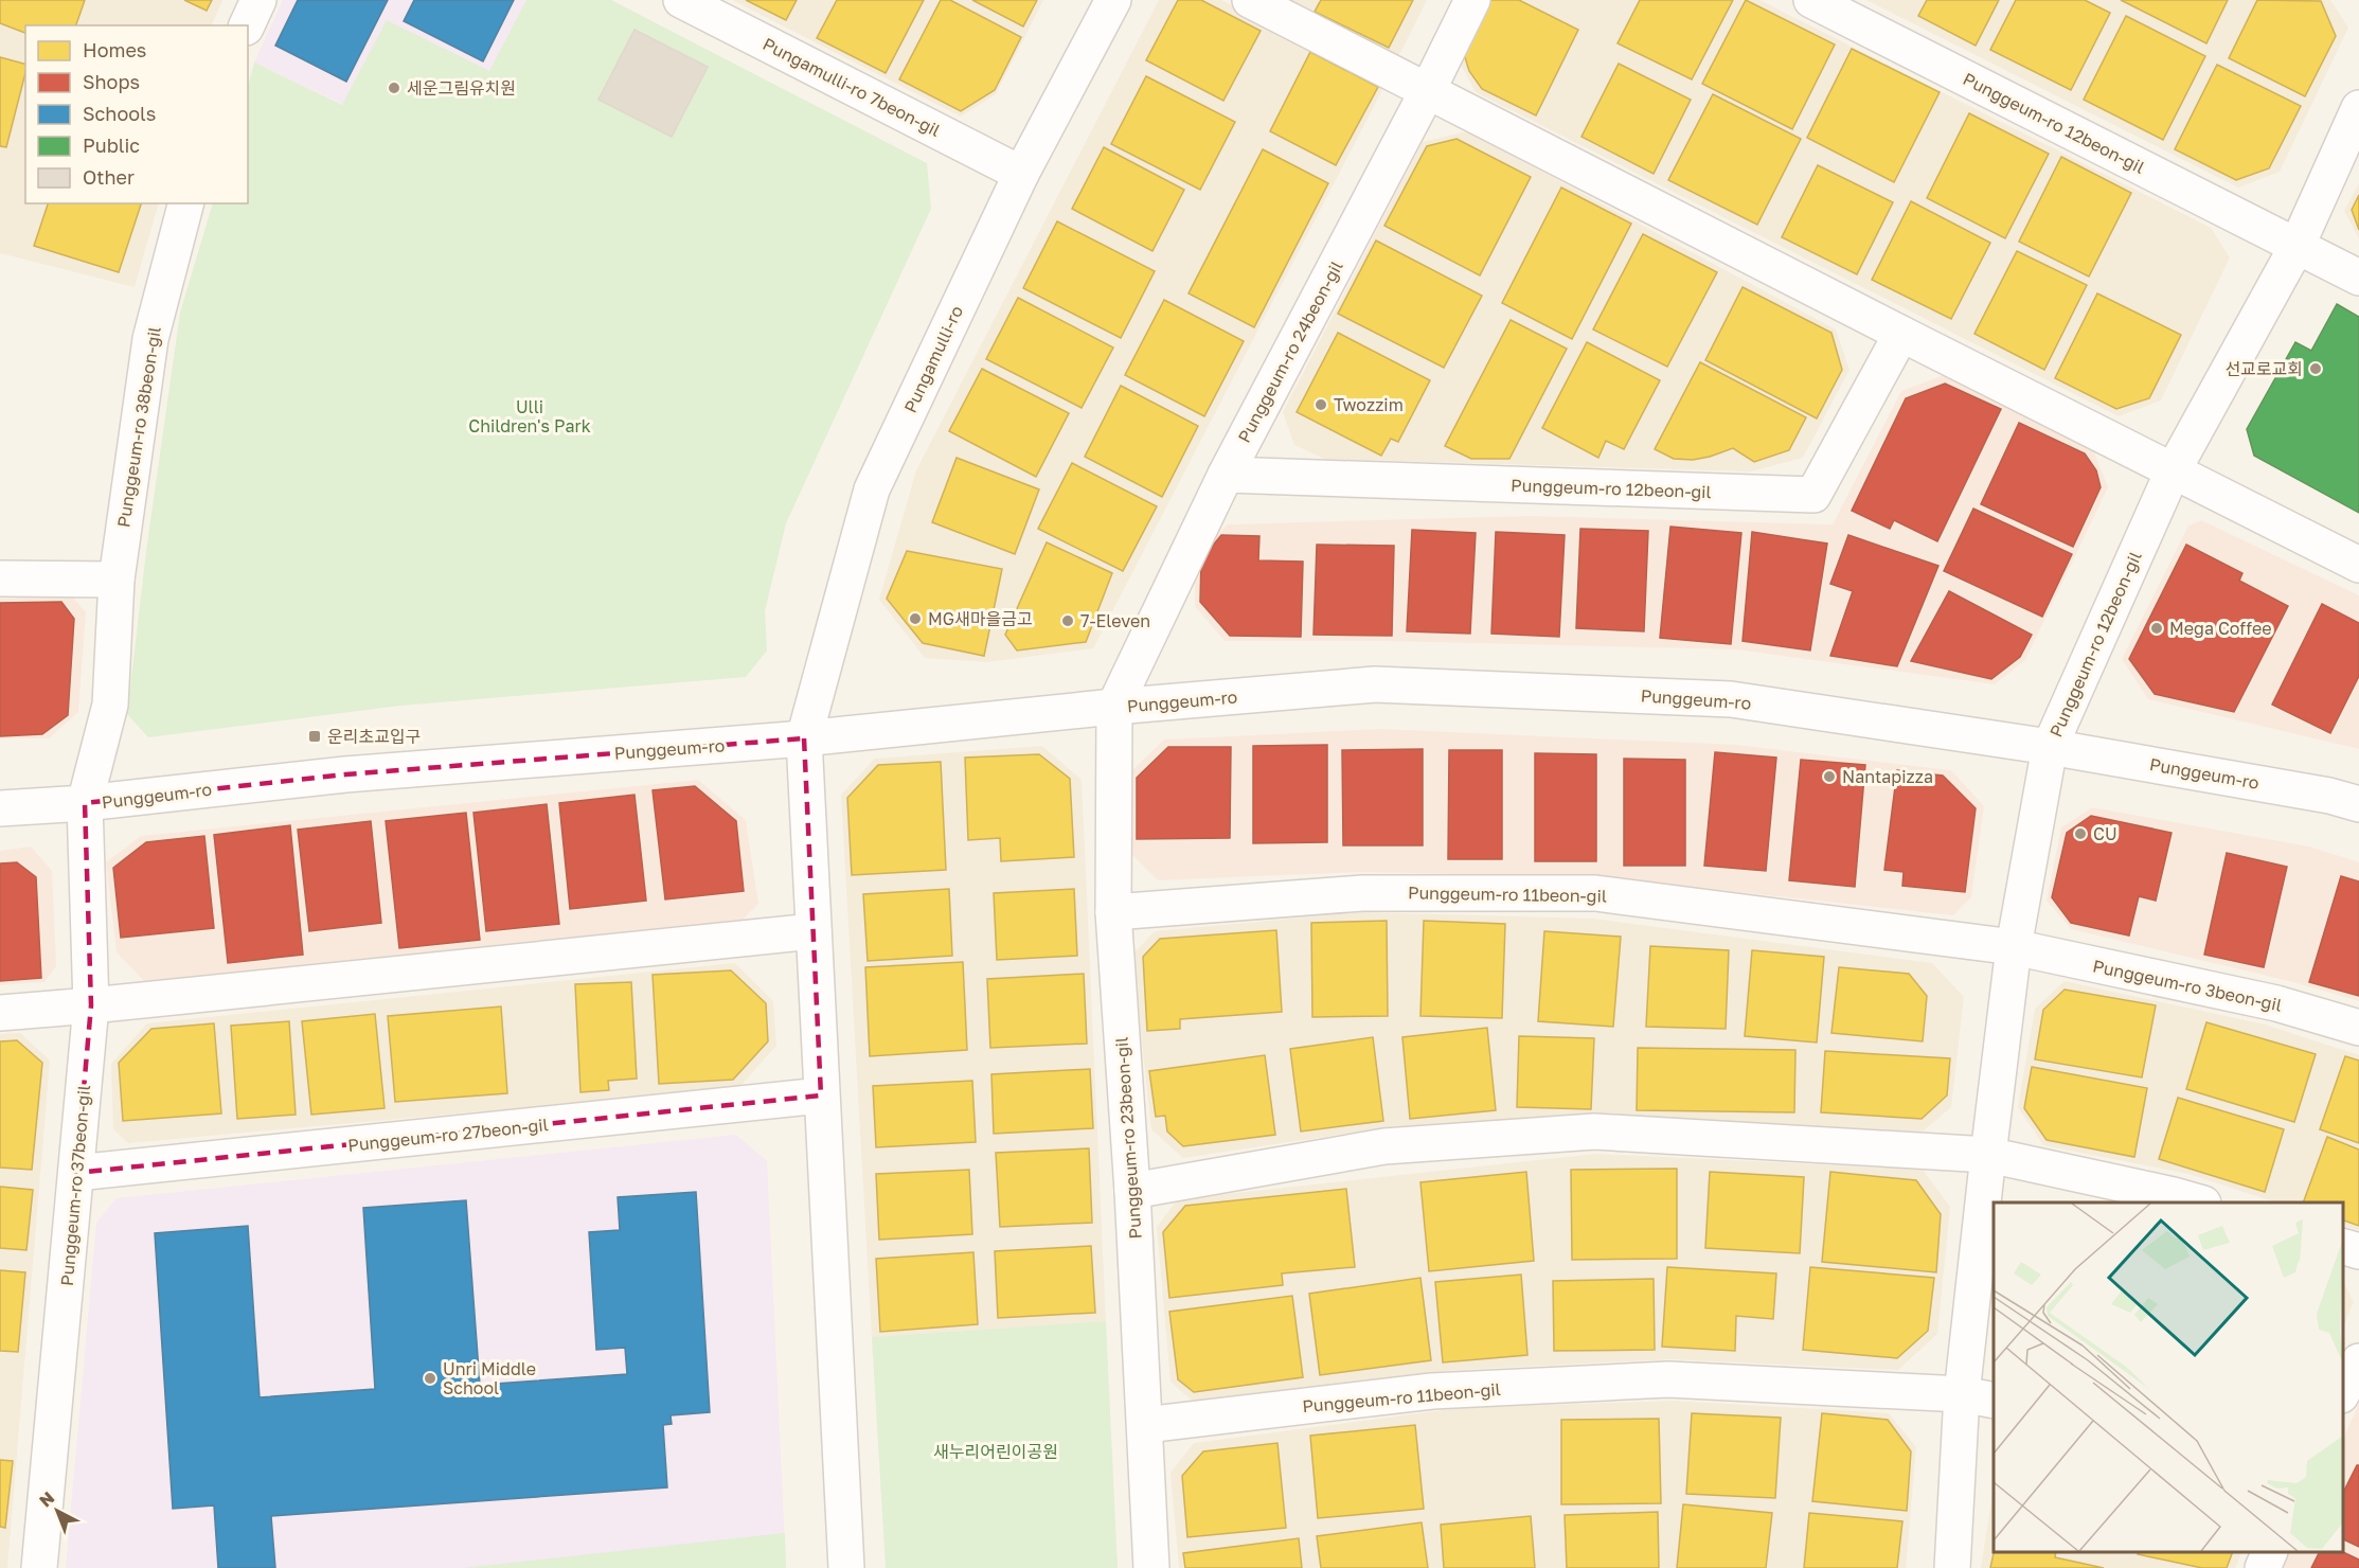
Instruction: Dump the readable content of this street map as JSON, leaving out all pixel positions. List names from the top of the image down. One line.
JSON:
{"streets":{"street":["Pungamulli-ro 7beon-gil","Punggeum-ro 12beon-gil","Punggeum-ro 24beon-gil","Pungamulli-ro","Punggeum-ro 38beon-gil","Punggeum-ro","Punggeum-ro 11beon-gil","Punggeum-ro 3beon-gil","Punggeum-ro 27beon-gil","Punggeum-ro 23beon-gil","Punggeum-ro 37beon-gil"]},"crossings":[["Pungamulli-ro 7beon-gil","Pungamulli-ro"],["Punggeum-ro 12beon-gil","Punggeum-ro 24beon-gil"],["Punggeum-ro 12beon-gil","Punggeum-ro"],["Punggeum-ro 24beon-gil","Punggeum-ro"],["Punggeum-ro 24beon-gil","Punggeum-ro 23beon-gil"],["Pungamulli-ro","Punggeum-ro"],["Punggeum-ro 38beon-gil","Punggeum-ro"],["Punggeum-ro 38beon-gil","Punggeum-ro 37beon-gil"],["Punggeum-ro","Punggeum-ro 23beon-gil"],["Punggeum-ro","Punggeum-ro 37beon-gil"],["Punggeum-ro 11beon-gil","Punggeum-ro 3beon-gil"],["Punggeum-ro 11beon-gil","Punggeum-ro 23beon-gil"],["Punggeum-ro 27beon-gil","Punggeum-ro 37beon-gil"]],"parks":["Ulli Children's Park","새누리어린이공원"],"places":{"other":["세운그림유치원","선교로교회","Twozzim","MG새마을금고","7-Eleven","Mega Coffee","Nantapizza","CU","Unri Middle School"],"transit":["운리초교입구"]},"legend":["Homes","Shops","Schools","Public","Other"],"north":"top left"}
